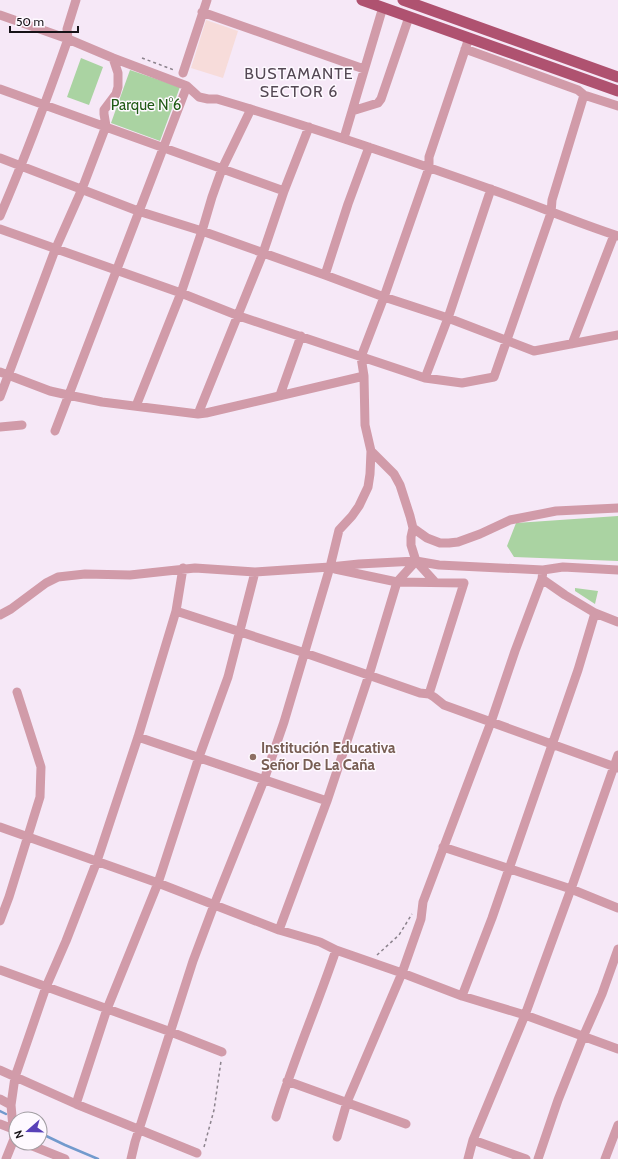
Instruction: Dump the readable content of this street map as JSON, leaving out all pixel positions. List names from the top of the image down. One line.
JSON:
{"districts":["BUSTAMANTE SECTOR 6"],"parks":["Parque N°6"],"places":["Institución Educativa Señor De La Caña"],"scale_bar":"50 m","north":"left"}
